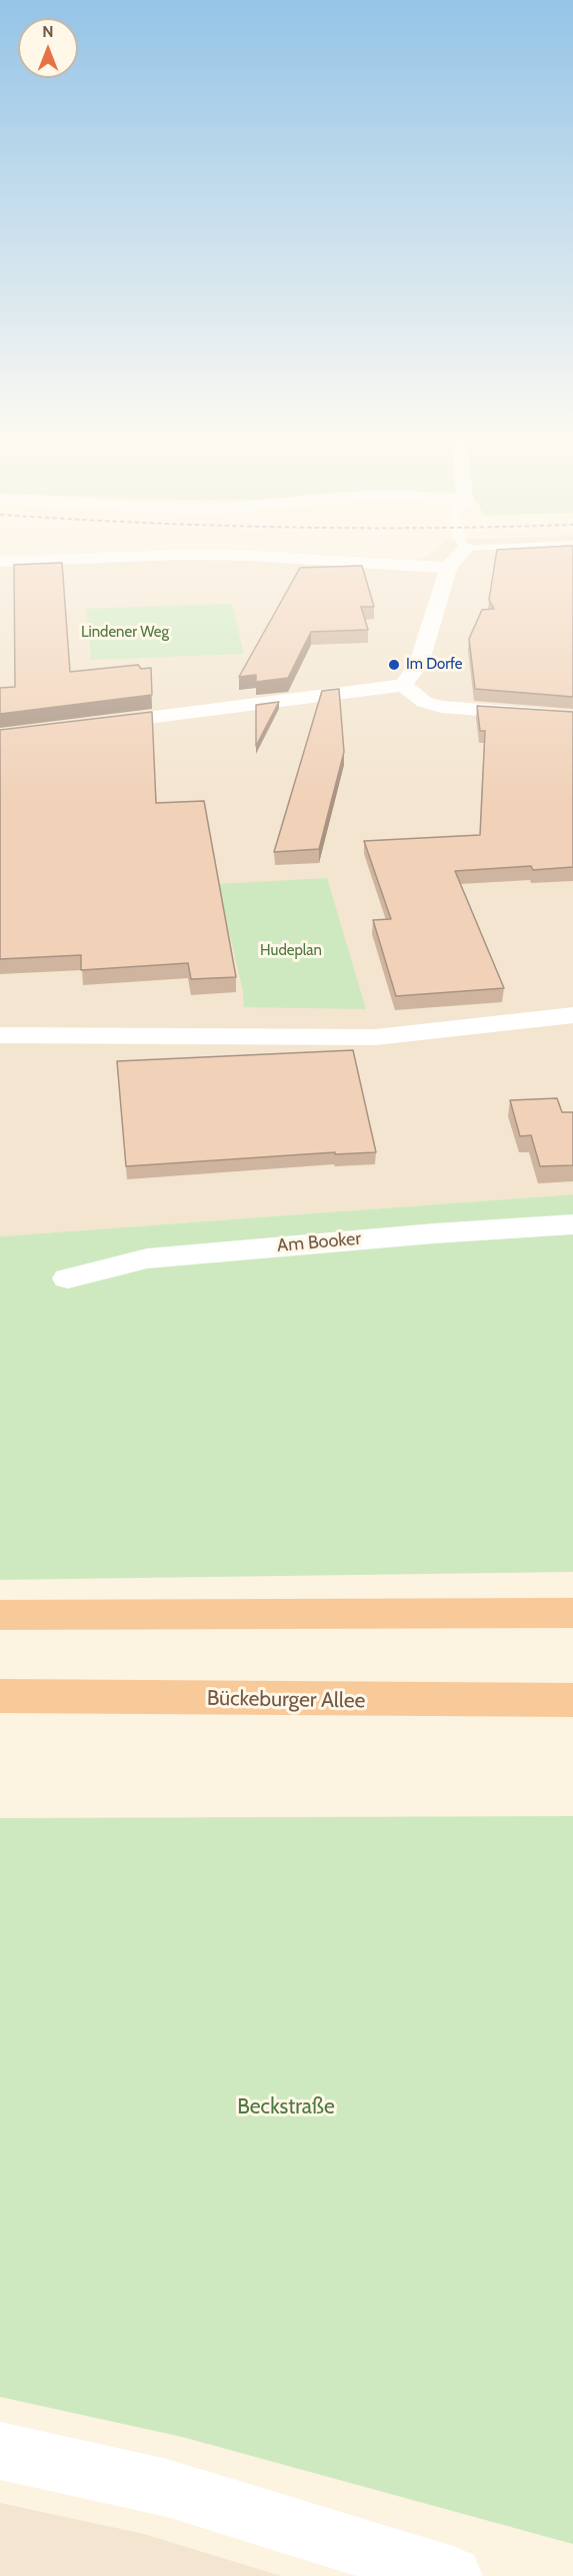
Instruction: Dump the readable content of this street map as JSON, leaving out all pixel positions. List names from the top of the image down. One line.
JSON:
{"streets":{"highway":["Bückeburger Allee"],"street":["Am Booker"]},"parks":["Lindener Weg","Hudeplan","Beckstraße"],"places":["Im Dorfe"],"north":"top"}
